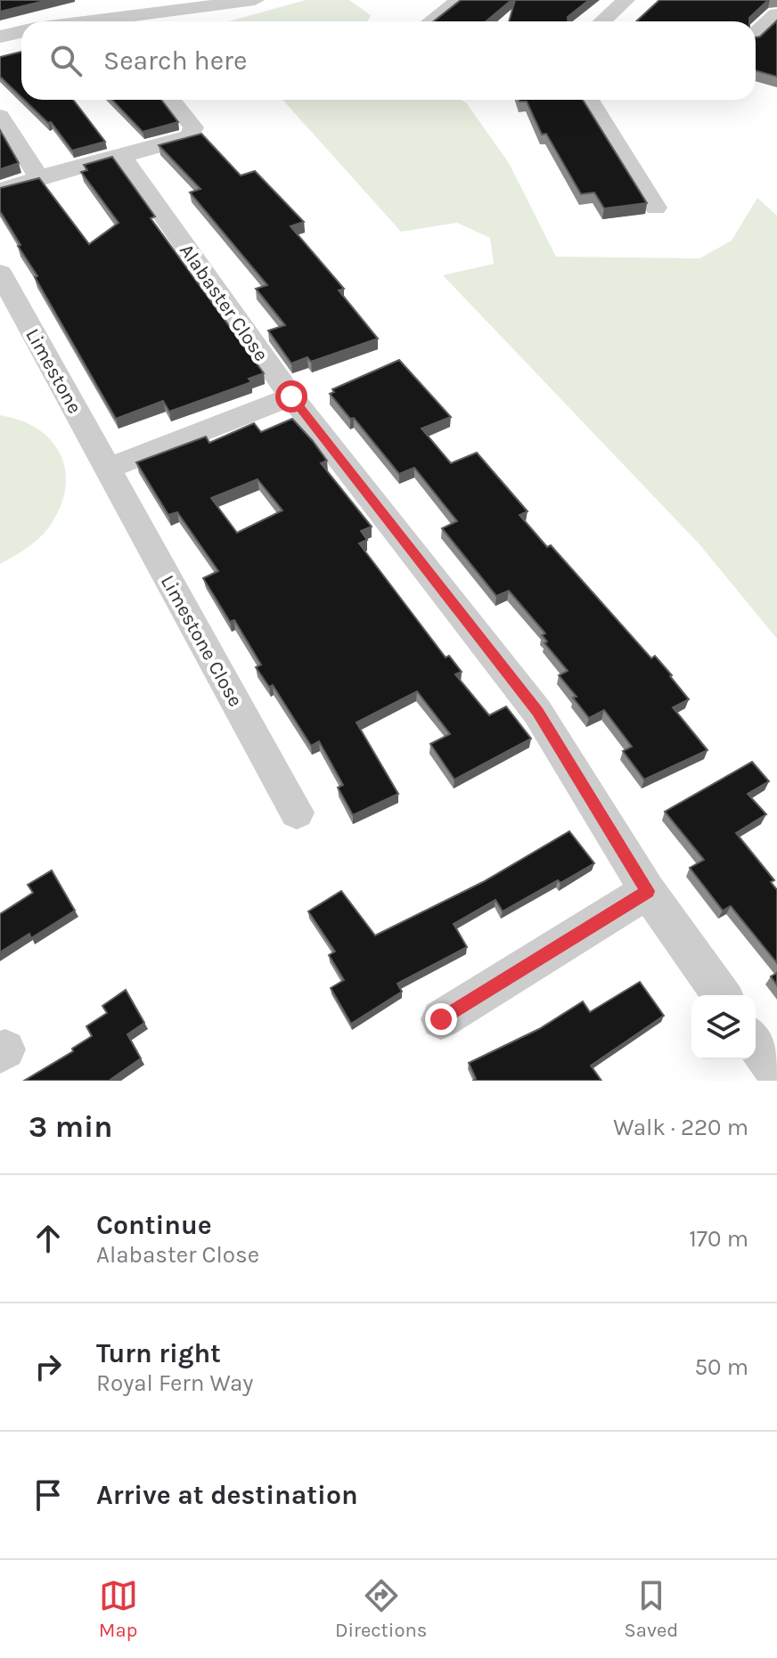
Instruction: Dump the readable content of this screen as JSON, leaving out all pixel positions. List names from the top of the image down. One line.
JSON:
{"streets":{"street":["Alabaster Close","Limestone","Limestone Close"]},"crossings":[["Limestone","Limestone Close"]],"page":{"search":"Search here","heading":["3 min","Walk · 220 m"],"list":[["Continue","Alabaster Close","170 m"],["Turn right","Royal Fern Way","50 m"],"Arrive at destination"],"nav":["Map","Directions","Saved"]}}
